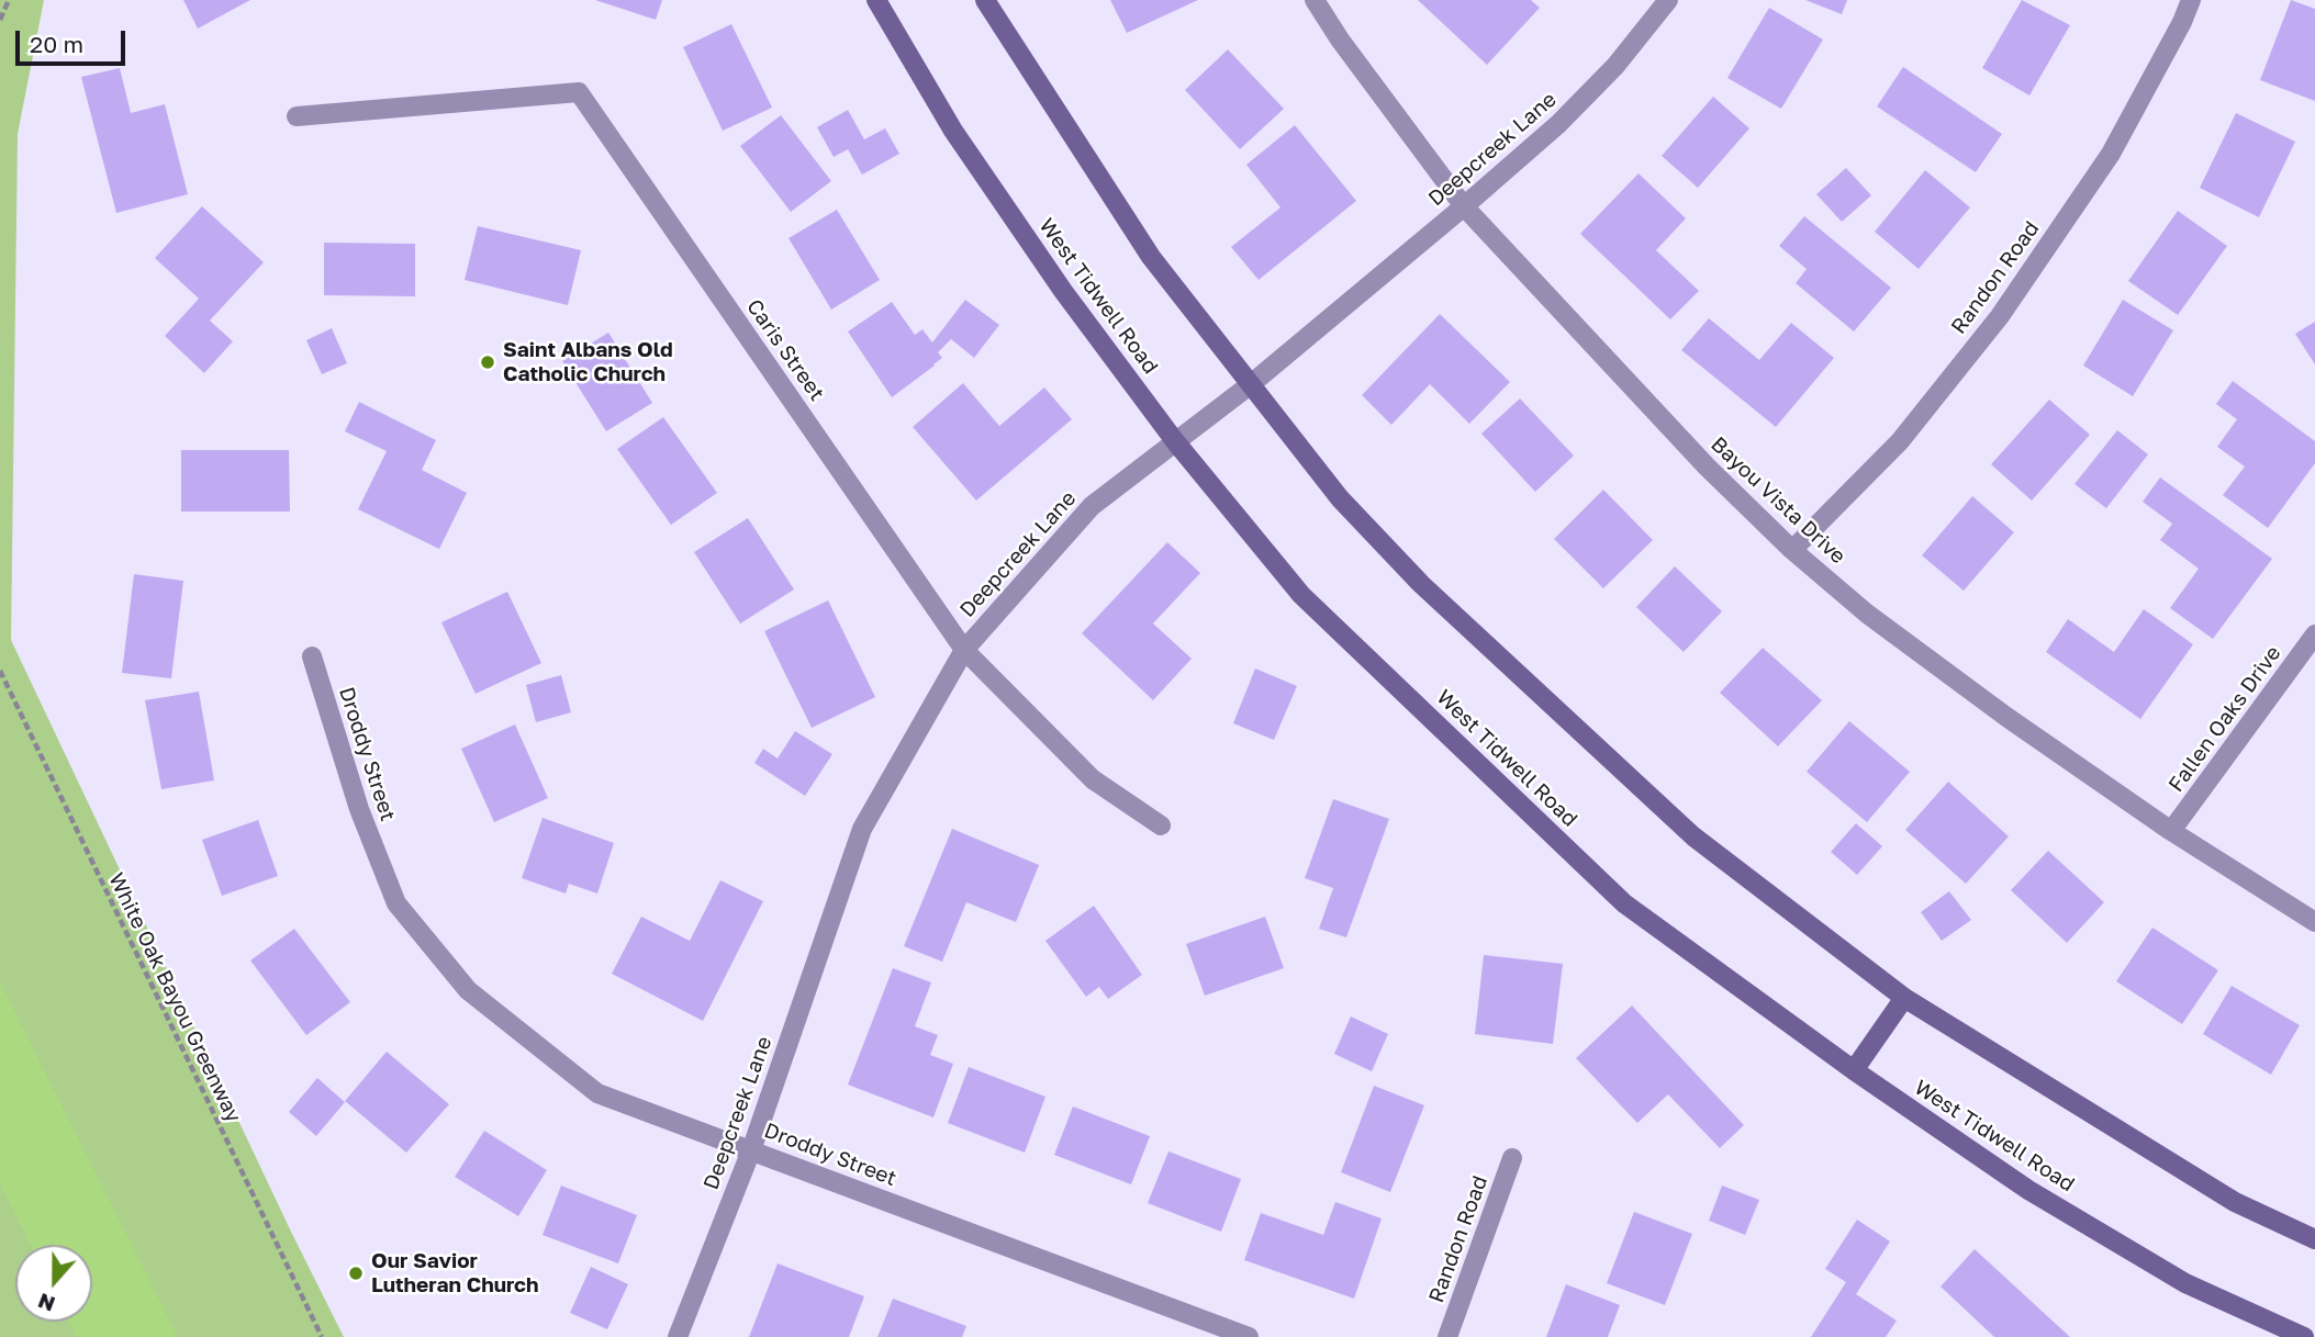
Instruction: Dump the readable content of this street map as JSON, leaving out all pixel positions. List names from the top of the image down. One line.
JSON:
{"streets":{"main road":["West Tidwell Road"],"street":["Deepcreek Lane","Randon Road","Caris Street","Bayou Vista Drive","Fallen Oaks Drive","Droddy Street"],"path":["White Oak Bayou Greenway"]},"crossings":[["Deepcreek Lane","West Tidwell Road"],["Deepcreek Lane","Caris Street"],["Deepcreek Lane","Bayou Vista Drive"],["Deepcreek Lane","Droddy Street"],["Randon Road","Bayou Vista Drive"],["Bayou Vista Drive","Fallen Oaks Drive"]],"places":["Saint Albans Old Catholic Church","Our Savior Lutheran Church"],"scale_bar":"20 m","north":"bottom"}
